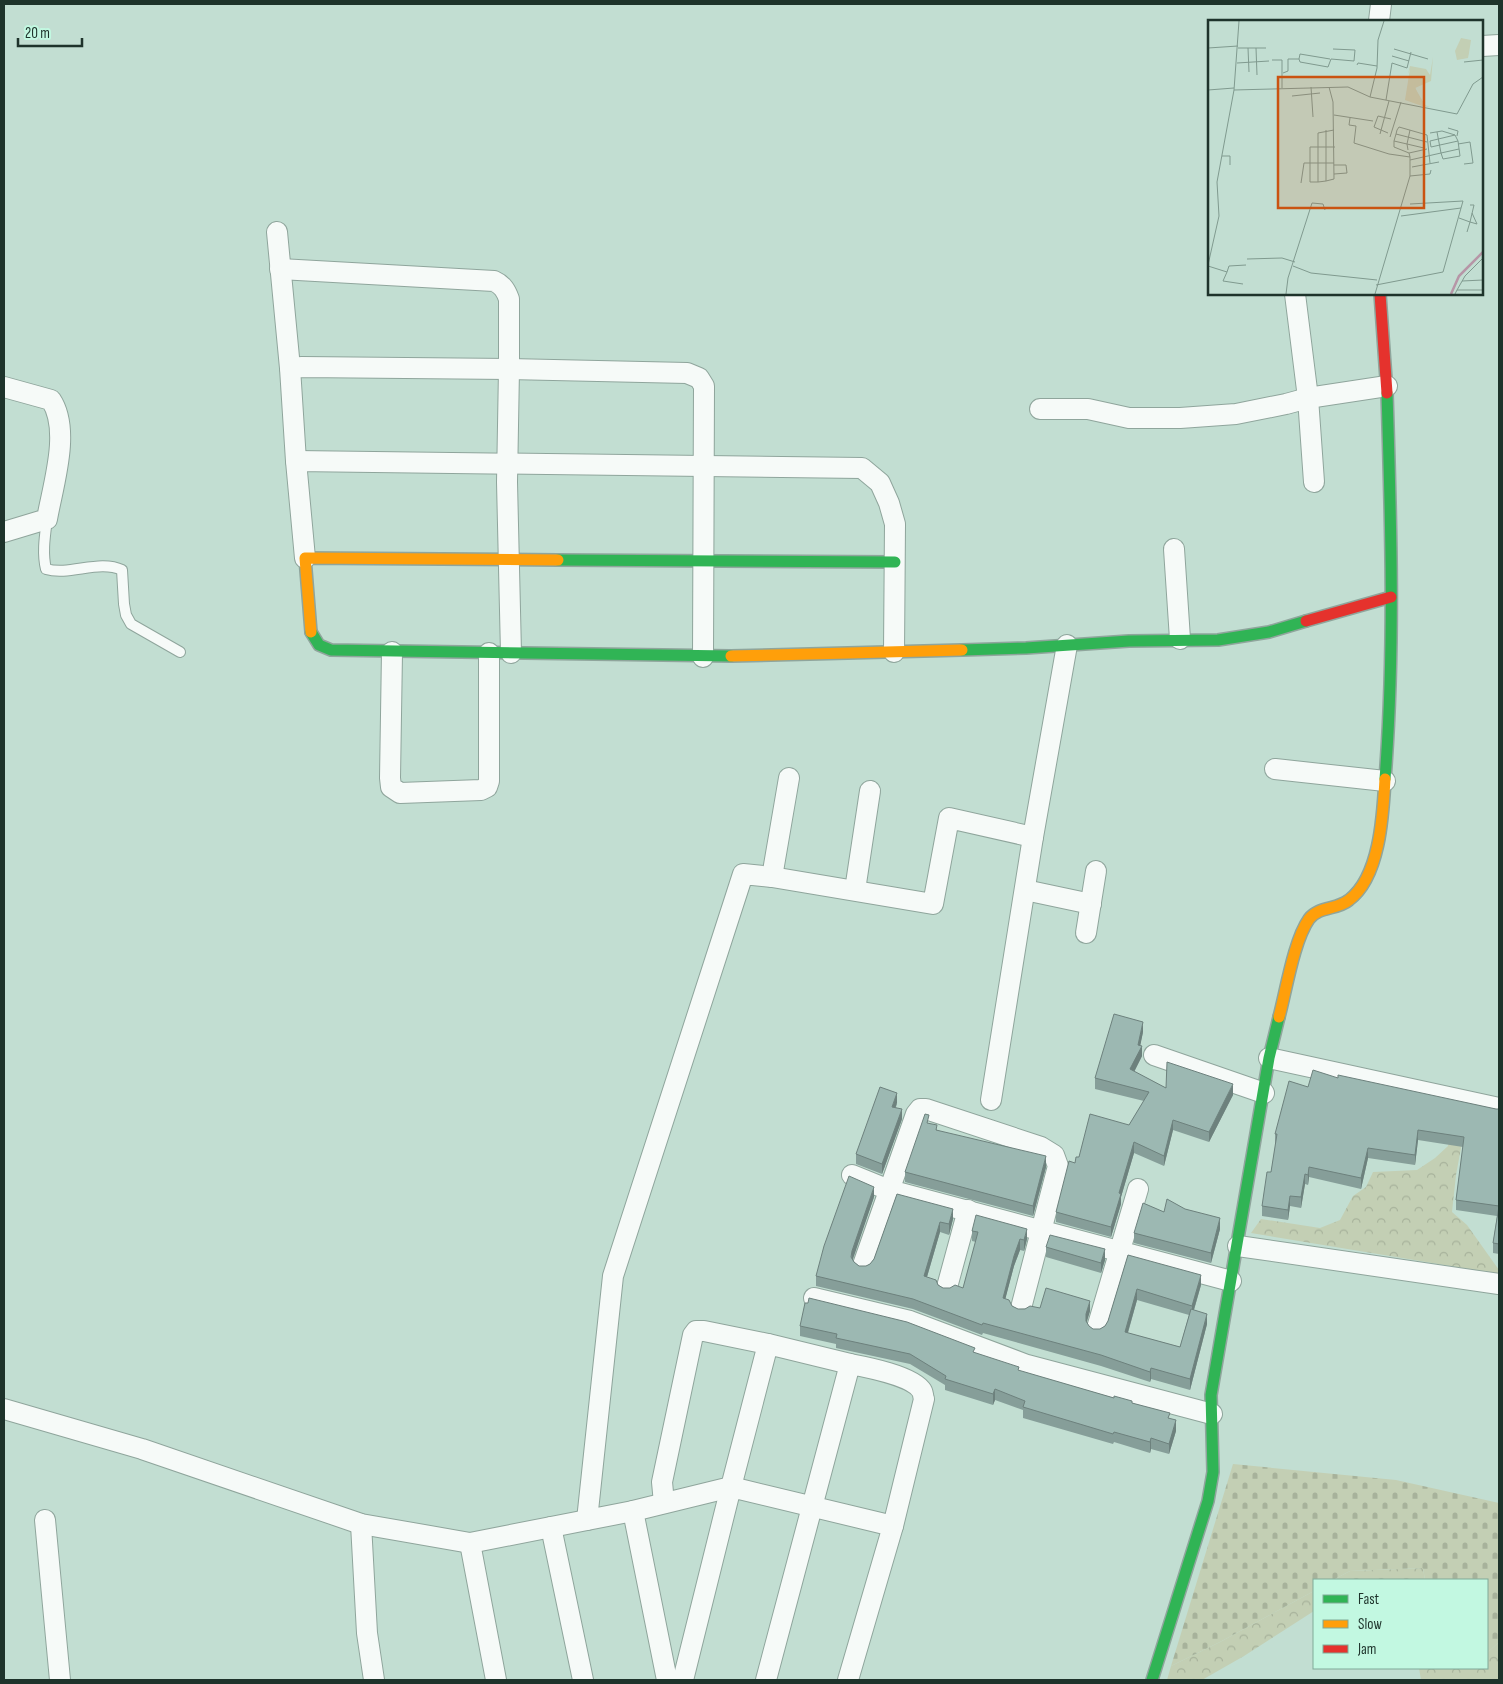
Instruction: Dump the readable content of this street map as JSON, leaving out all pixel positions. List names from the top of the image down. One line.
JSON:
{"legend":["Fast","Slow","Jam"],"scale_bar":"20 m"}
